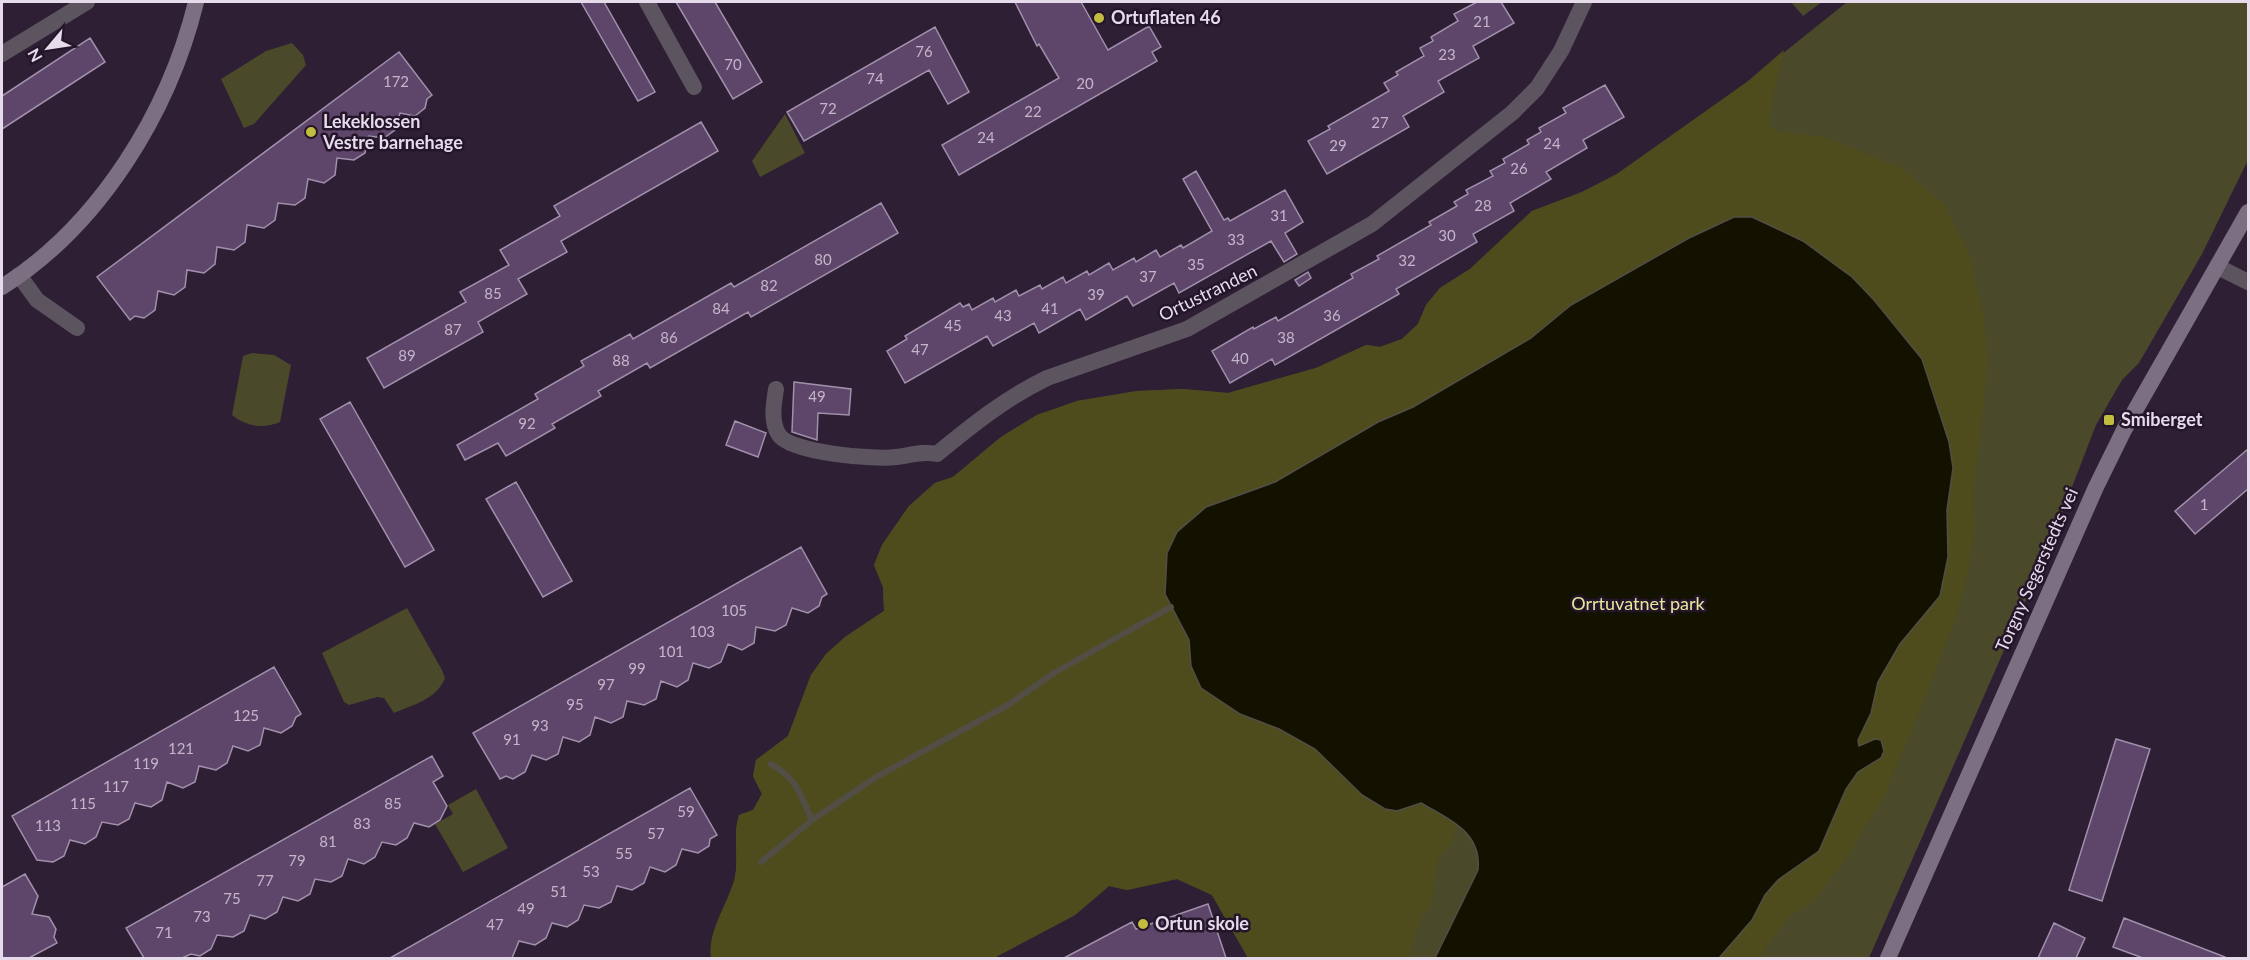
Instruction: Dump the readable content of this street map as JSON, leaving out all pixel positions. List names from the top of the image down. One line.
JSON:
{"streets":{"main road":["Torgny Segerstedts vei"],"street":["Ortustranden"]},"parks":["Orrtuvatnet park"],"places":{"other":["Ortuflaten 46","Lekeklossen Vestre barnehage","Ortun skole"],"transit":["Smiberget"]},"house_numbers":["21","76","23","70","74","172","20","72","22","27","24","24","29","26","28","31","30","33","80","32","35","37","82","85","39","84","41","43","36","45","87","86","38","47","89","40","88","49","92","1","105","103","101","99","97","95","125","93","91","121","119","117","115","85","59","83","113","57","81","55","79","53","77","51","75","49","73","47","71"],"north":"bottom left"}
